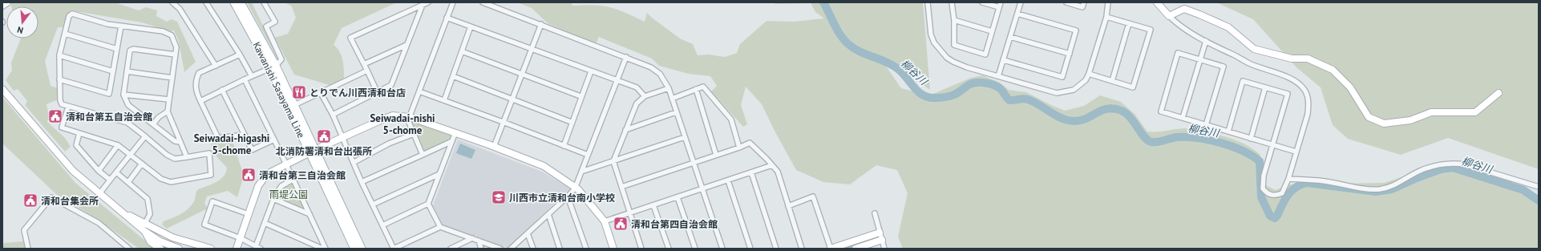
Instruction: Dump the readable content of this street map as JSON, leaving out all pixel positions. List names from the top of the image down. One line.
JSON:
{"streets":{"main road":["Kawanishi Sasayama Line"]},"districts":["Seiwadai-nishi 5-chome","Seiwadai-higashi 5-chome"],"water":["柳谷川"],"parks":["雨堤公園"],"places":{"restaurant":["とりでん川西清和台店"],"public building":["清和台第五自治会館","北消防署清和台出張所","清和台第三自治会館","清和台集会所","清和台第四自治会館"],"school or university":["川西市立清和台南小学校"]},"north":"bottom"}
